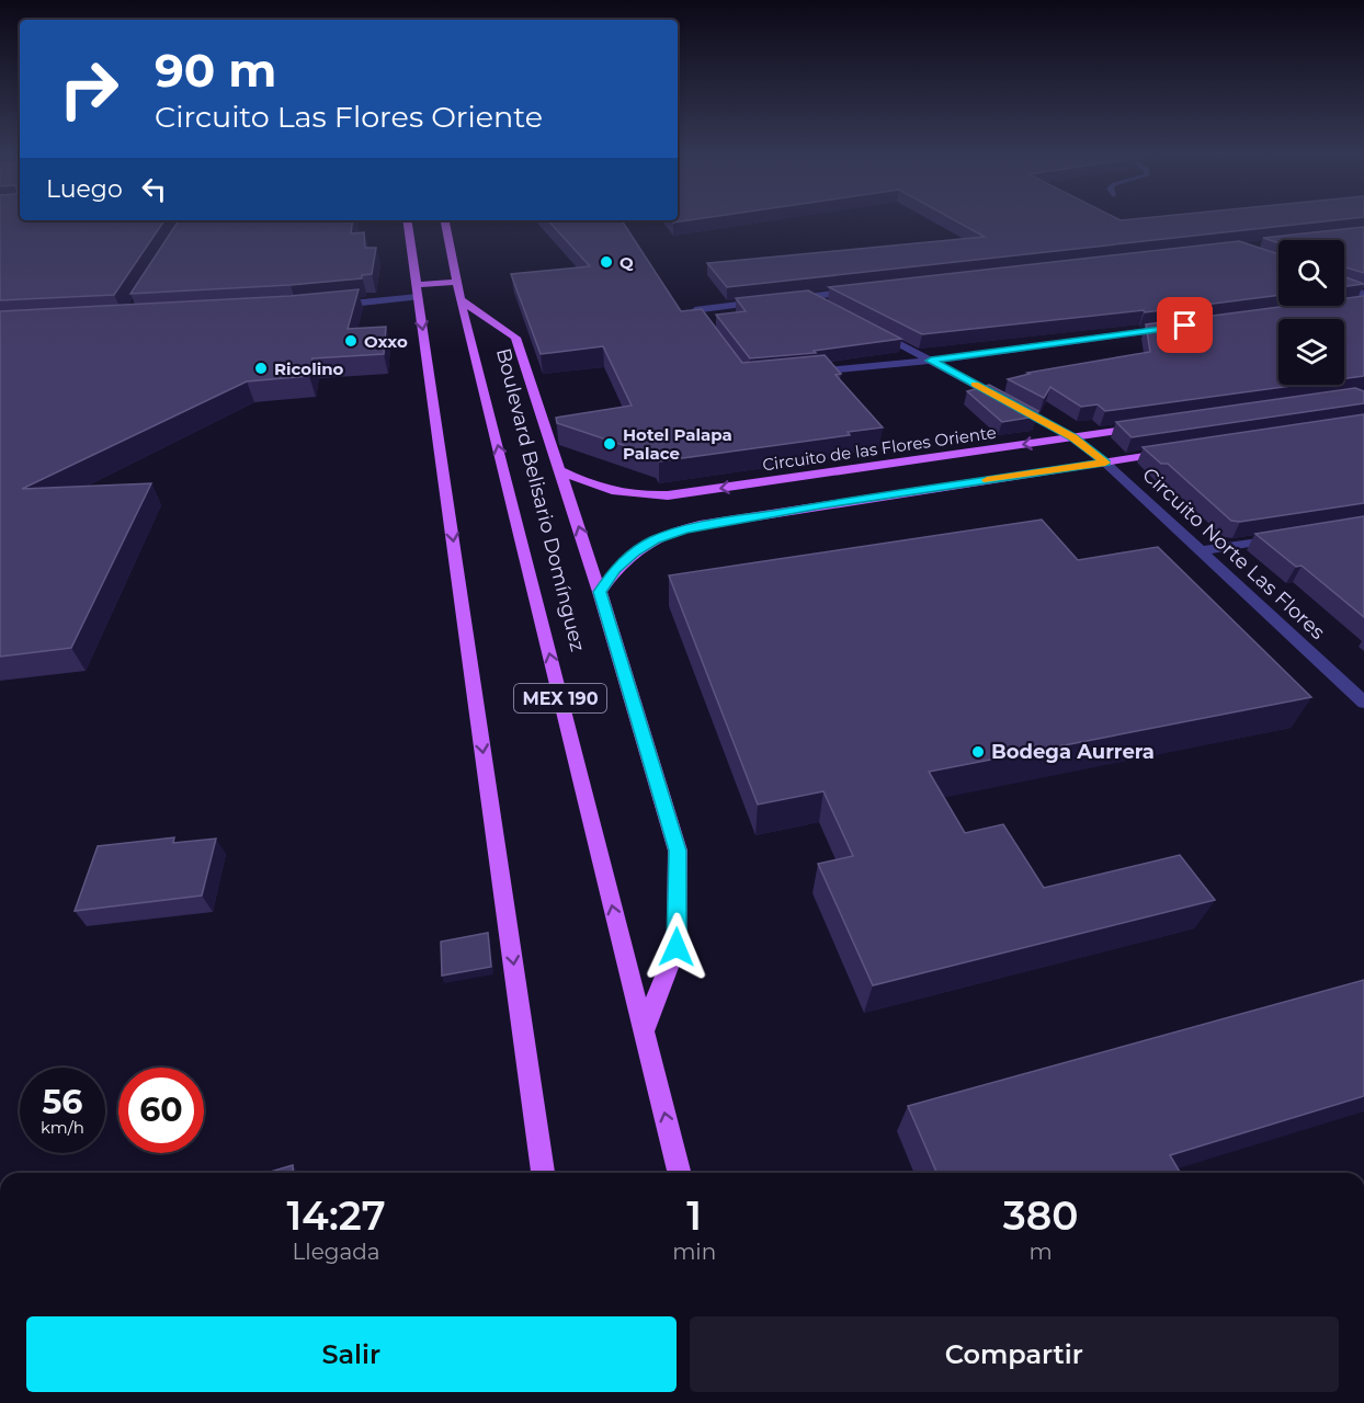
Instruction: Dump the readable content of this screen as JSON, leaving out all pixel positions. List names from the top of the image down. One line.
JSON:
{"streets":{"main road":["Circuito de las Flores Oriente","Boulevard Belisario Domínguez","MEX 190"],"street":["Circuito Norte Las Flores"]},"crossings":[["Circuito de las Flores Oriente","Circuito Norte Las Flores"]],"places":["Q","Oxxo","Ricolino","Hotel Palapa Palace","Bodega Aurrera"],"page":{"turn":["90 m","Circuito Las Flores Oriente"],"then":"Luego","speed":"56 km/h","limit":"60","eta":["14:27","Llegada","1","min","380","m"],"buttons":["Salir","Compartir"]}}
